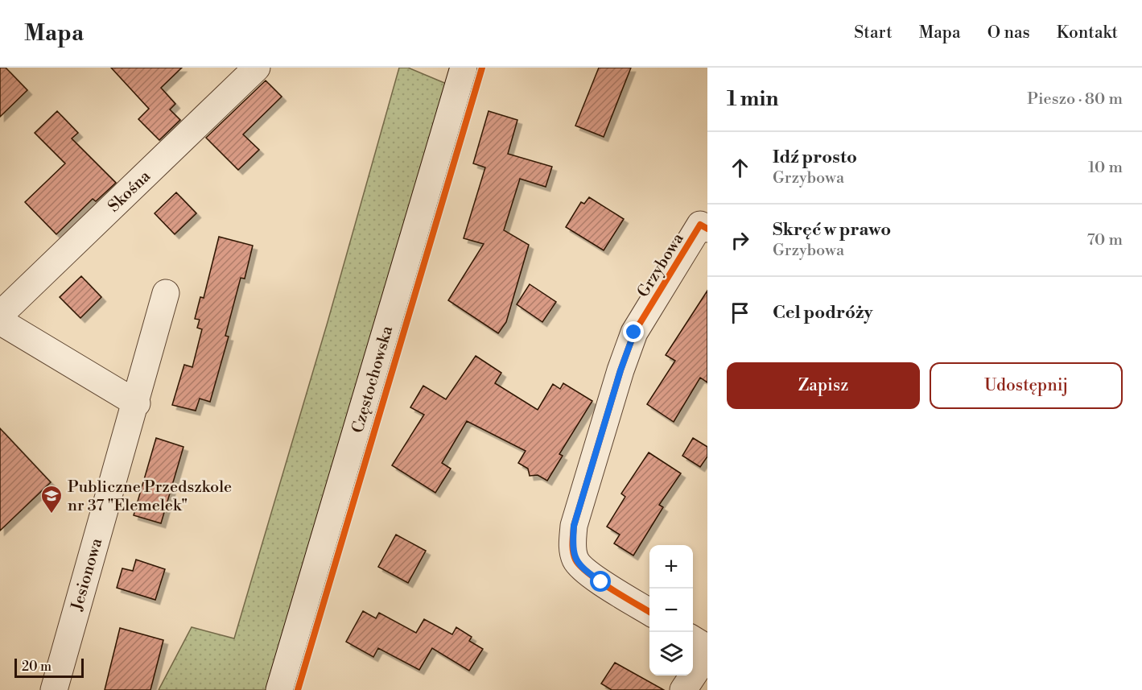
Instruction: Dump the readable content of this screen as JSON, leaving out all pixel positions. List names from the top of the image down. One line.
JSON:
{"streets":{"street":["Skośna","Grzybowa","Częstochowska","Jesionowa"]},"places":{"school or university":["Publiczne Przedszkole nr 37 \"Elemelek\""]},"scale_bar":"20 m","page":{"header":"Mapa","nav":["Start","Mapa","O nas","Kontakt"],"heading":["1 min","Pieszo · 80 m"],"list":[["Idź prosto","Grzybowa","10 m"],["Skręć w prawo","Grzybowa","70 m"],"Cel podróży"],"buttons":["Zapisz","Udostępnij"],"map_buttons":["+","−"],"scale":"20 m"}}
